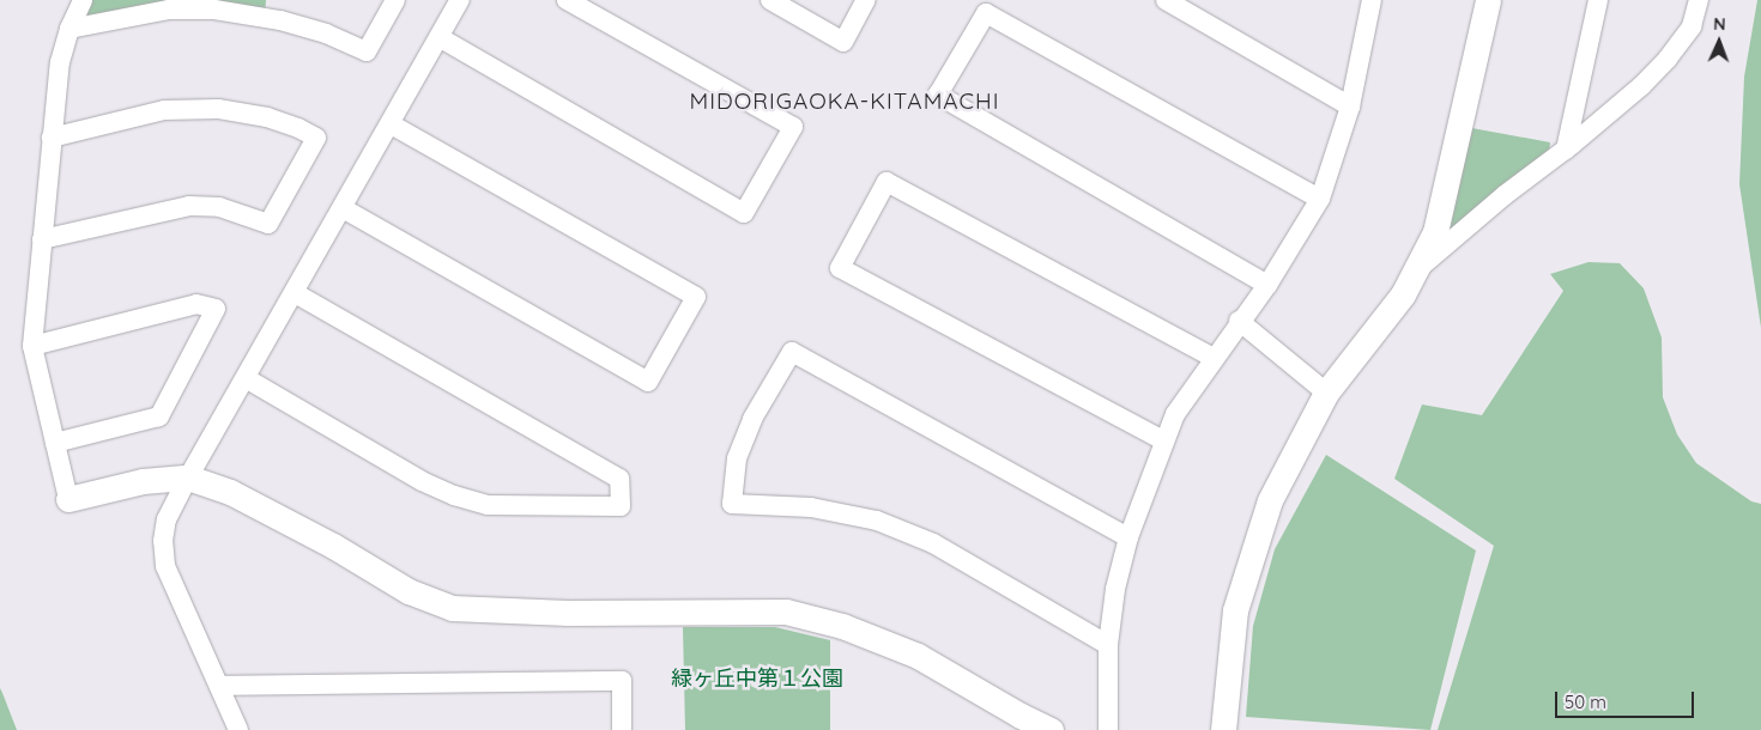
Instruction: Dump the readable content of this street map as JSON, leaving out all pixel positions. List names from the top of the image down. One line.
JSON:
{"districts":["MIDORIGAOKA-KITAMACHI"],"parks":["緑ヶ丘中第１公園"],"scale_bar":"50 m","north":"top"}
